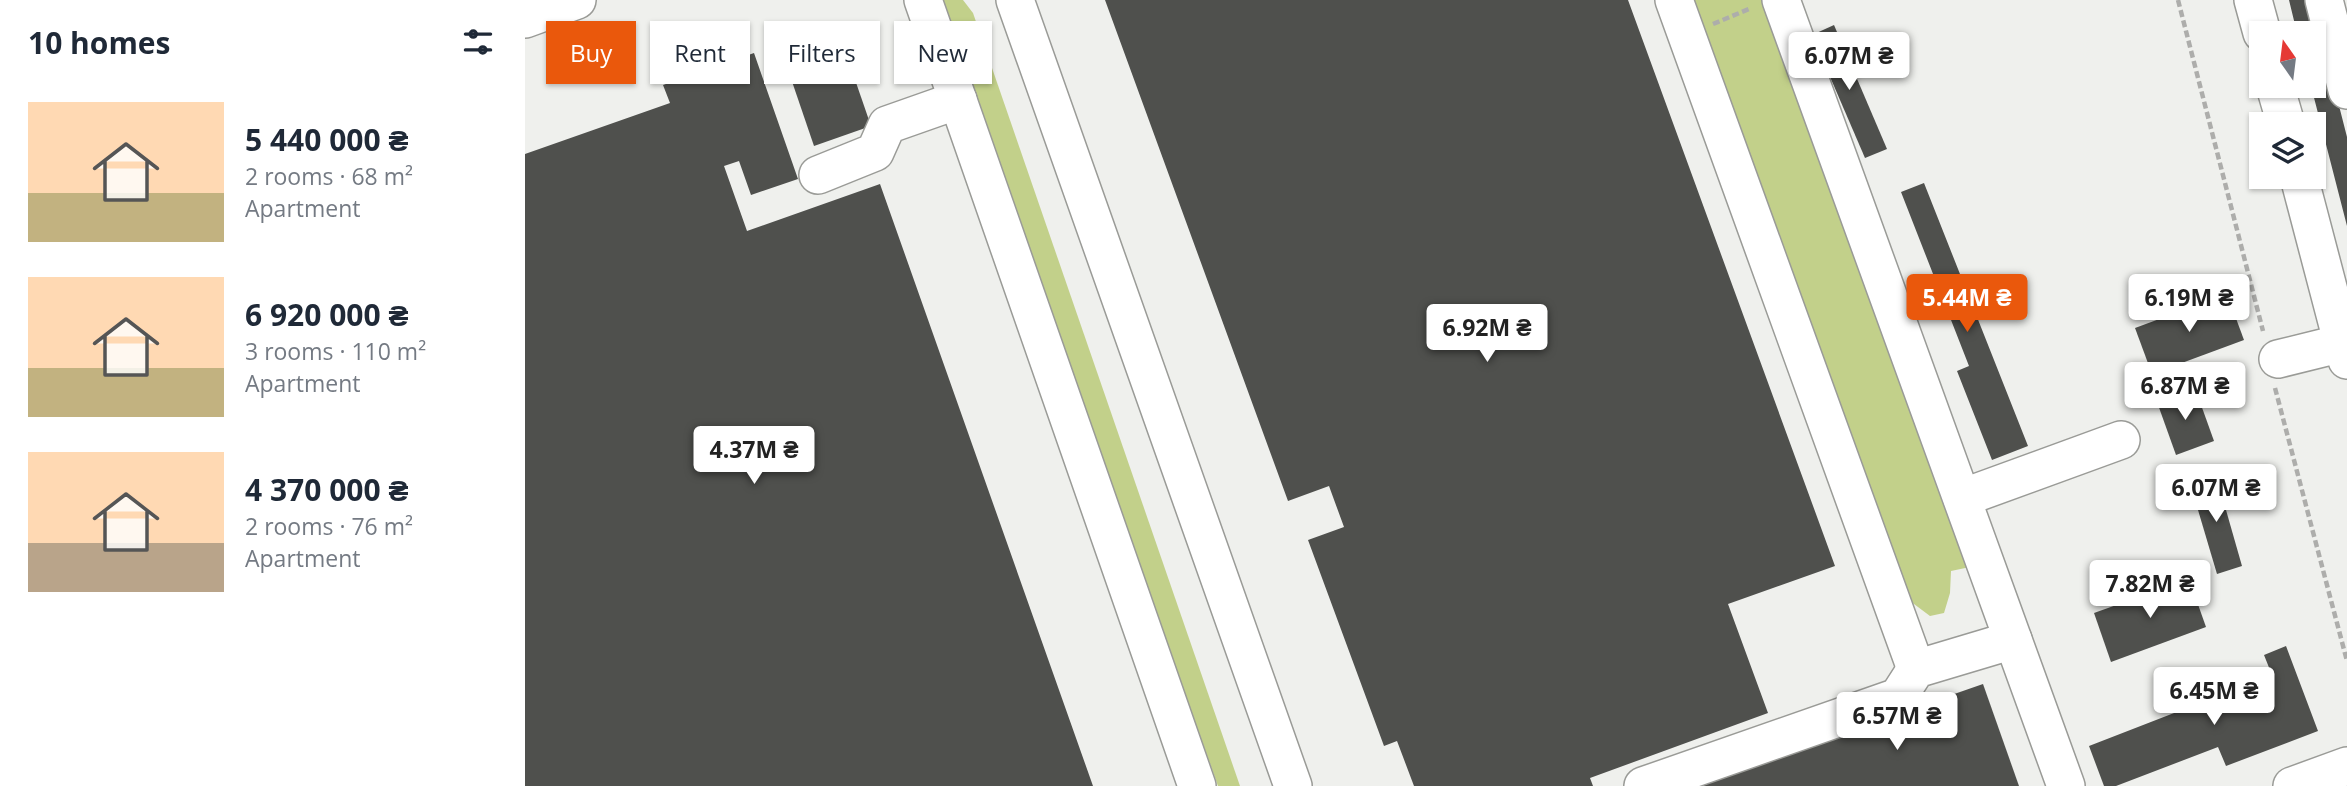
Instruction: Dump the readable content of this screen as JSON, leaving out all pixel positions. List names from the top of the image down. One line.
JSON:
{"north":"top","page":{"heading":"10 homes","chip":["Buy","Rent","Filters","New"],"price":["6.07M ₴","5.44M ₴","6.19M ₴","6.92M ₴","6.87M ₴","4.37M ₴","6.07M ₴","7.82M ₴","6.45M ₴","6.57M ₴"],"list":[{"name":"5 440 000 ₴","note":"2 rooms · 68 m² · Apartment"},{"name":"6 920 000 ₴","note":"3 rooms · 110 m² · Apartment"},{"name":"4 370 000 ₴","note":"2 rooms · 76 m² · Apartment"}]}}
